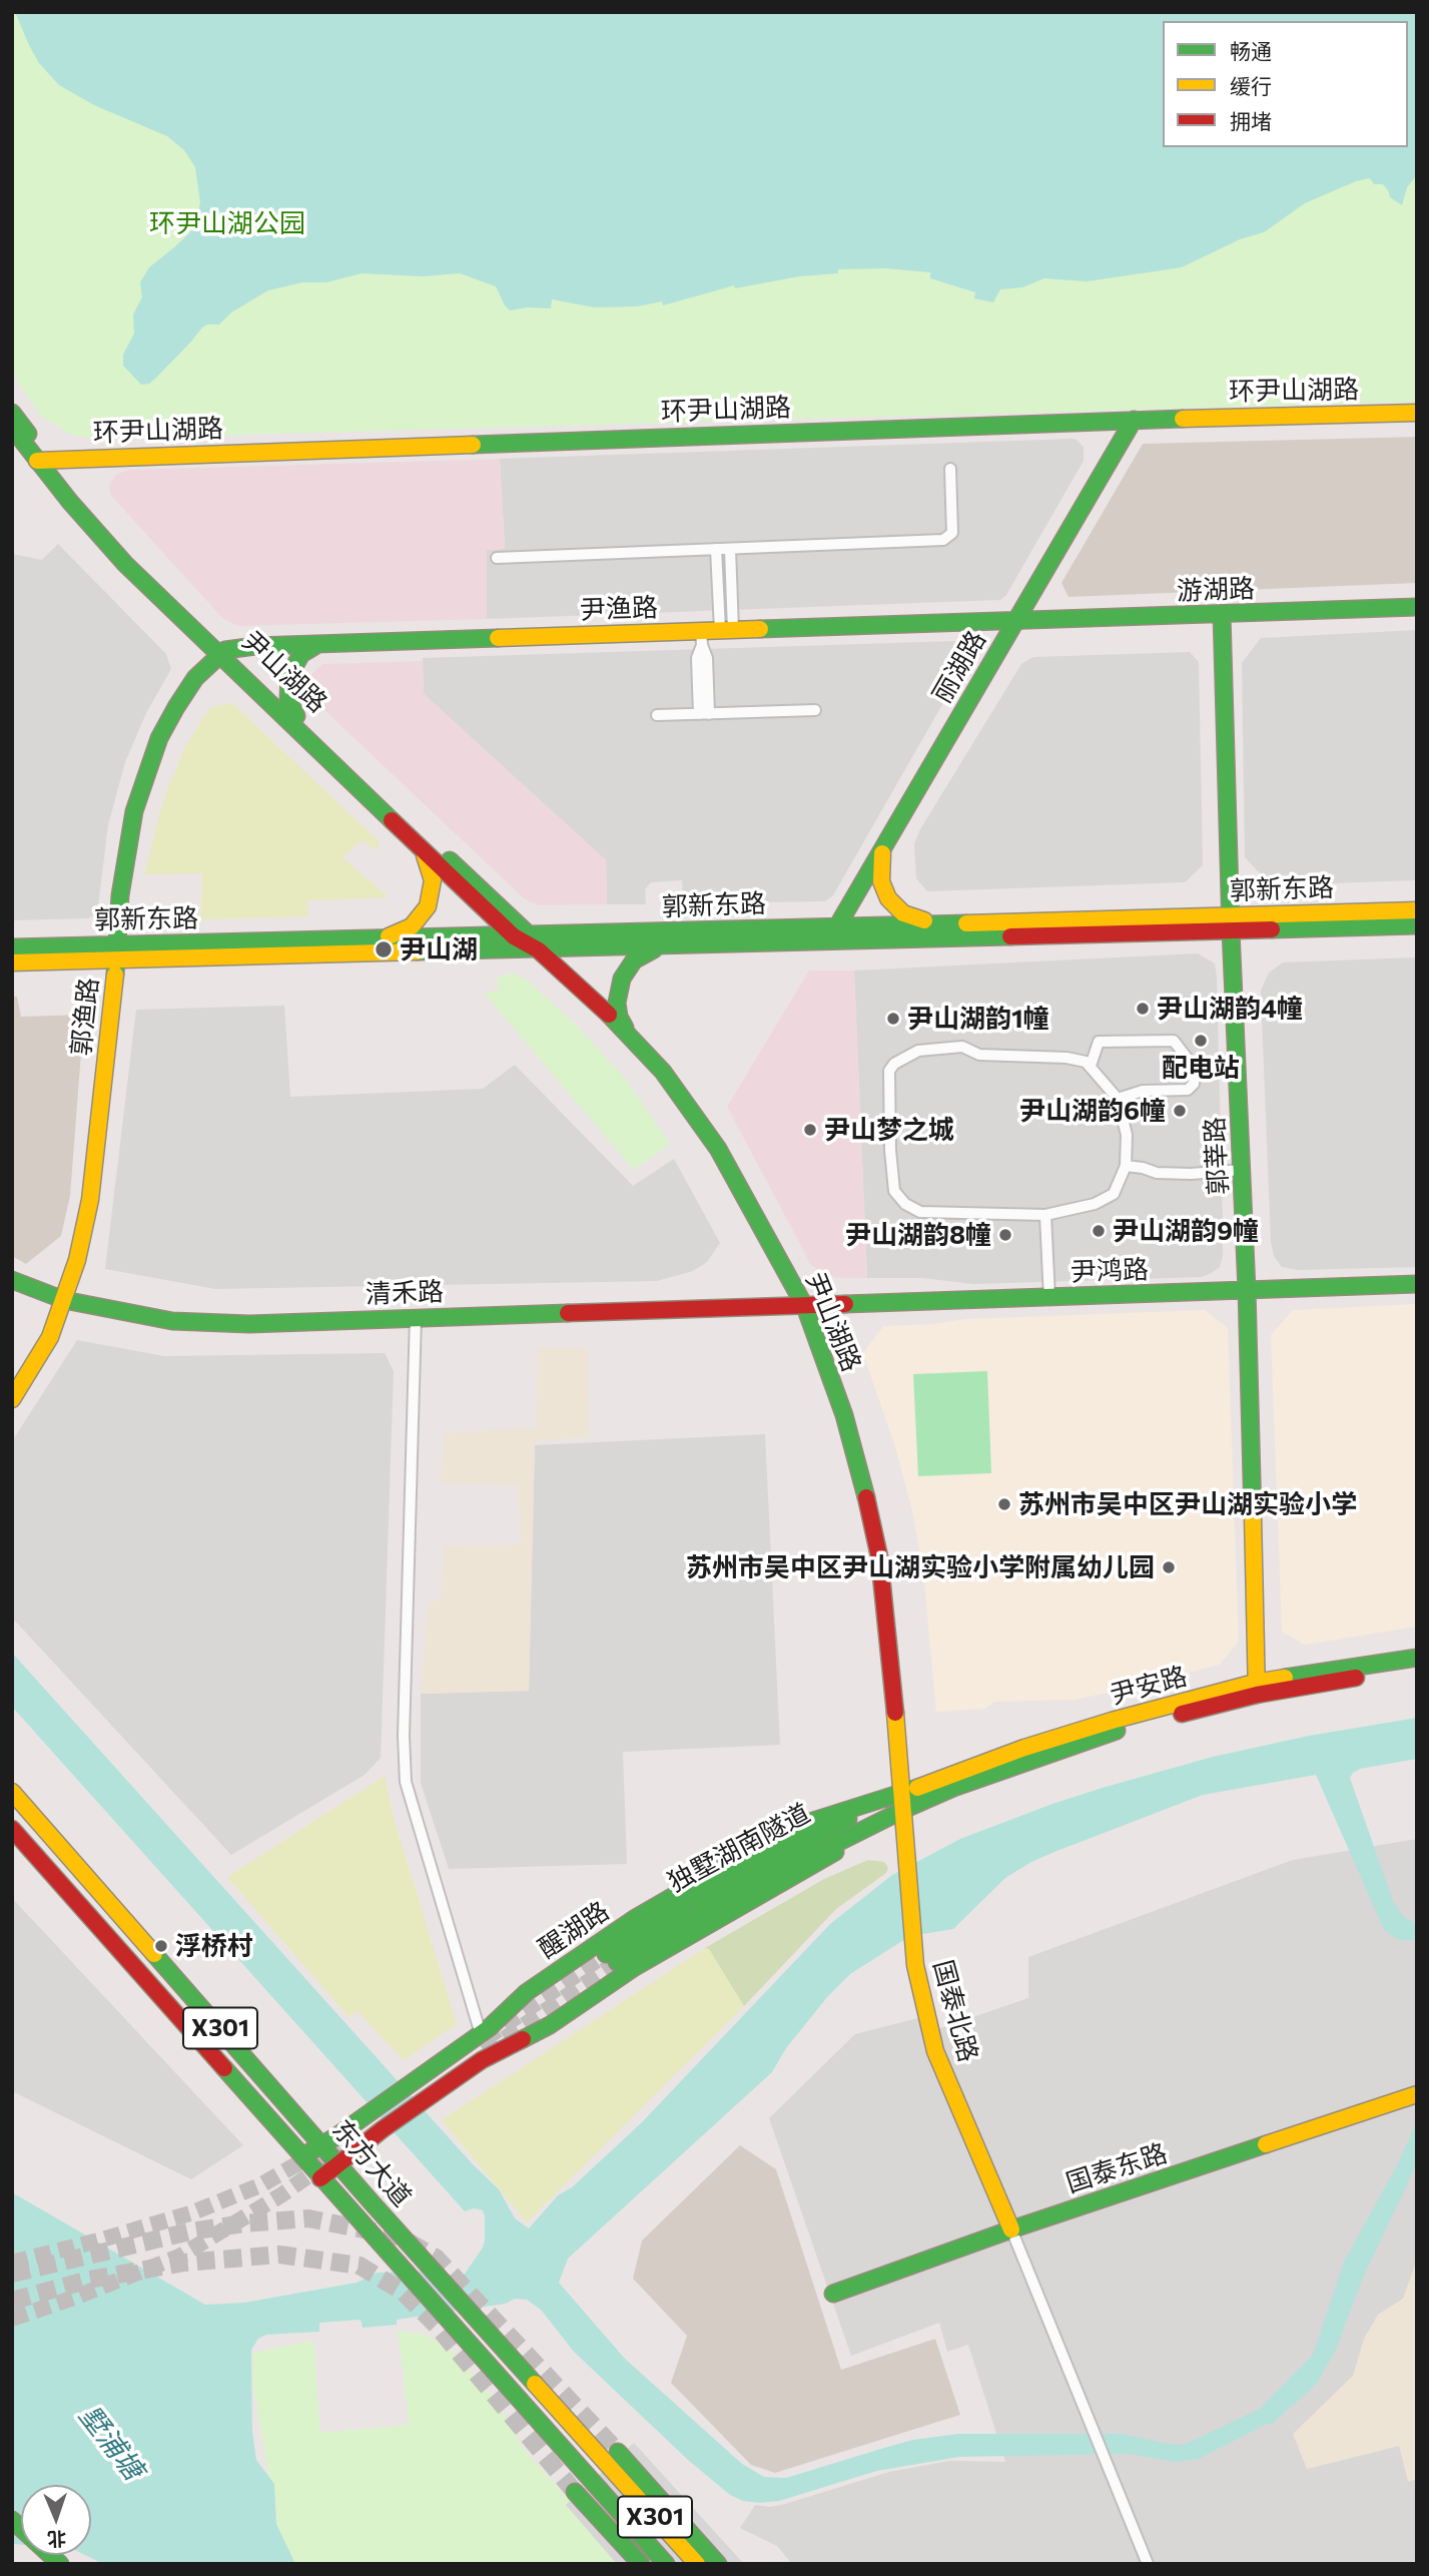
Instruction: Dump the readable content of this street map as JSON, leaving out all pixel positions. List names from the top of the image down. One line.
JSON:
{"streets":{"main road":["环尹山湖路","游湖路","尹渔路","丽湖路","尹山湖路","郭新东路","郭渔路","郭莘路","尹鸿路","清禾路","尹安路","独墅湖南隧道","醒湖路","国泰北路","X301","东方大道","国泰东路"]},"crossings":[["环尹山湖路","丽湖路"],["环尹山湖路","尹山湖路"],["游湖路","尹渔路"],["游湖路","丽湖路"],["游湖路","郭莘路"],["尹渔路","丽湖路"],["尹渔路","尹山湖路"],["尹渔路","郭渔路"],["丽湖路","郭新东路"],["尹山湖路","郭新东路"],["尹山湖路","郭渔路"],["尹山湖路","尹鸿路"],["尹山湖路","清禾路"],["尹山湖路","尹安路"],["尹山湖路","独墅湖南隧道"],["尹山湖路","醒湖路"],["尹山湖路","国泰北路"],["郭新东路","郭渔路"],["郭新东路","郭莘路"],["郭渔路","清禾路"],["郭莘路","尹鸿路"],["郭莘路","尹安路"],["尹鸿路","清禾路"],["尹安路","独墅湖南隧道"],["尹安路","醒湖路"],["尹安路","国泰北路"],["独墅湖南隧道","醒湖路"],["独墅湖南隧道","国泰北路"],["醒湖路","国泰北路"],["醒湖路","东方大道"],["国泰北路","国泰东路"]],"water":["墅浦塘"],"parks":["环尹山湖公园"],"places":["尹山湖","尹山湖韵4幢","尹山湖韵1幢","配电站","尹山湖韵6幢","尹山梦之城","尹山湖韵9幢","尹山湖韵8幢","苏州市吴中区尹山湖实验小学","苏州市吴中区尹山湖实验小学附属幼儿园","浮桥村"],"legend":["畅通","缓行","拥堵"],"north":"bottom"}
